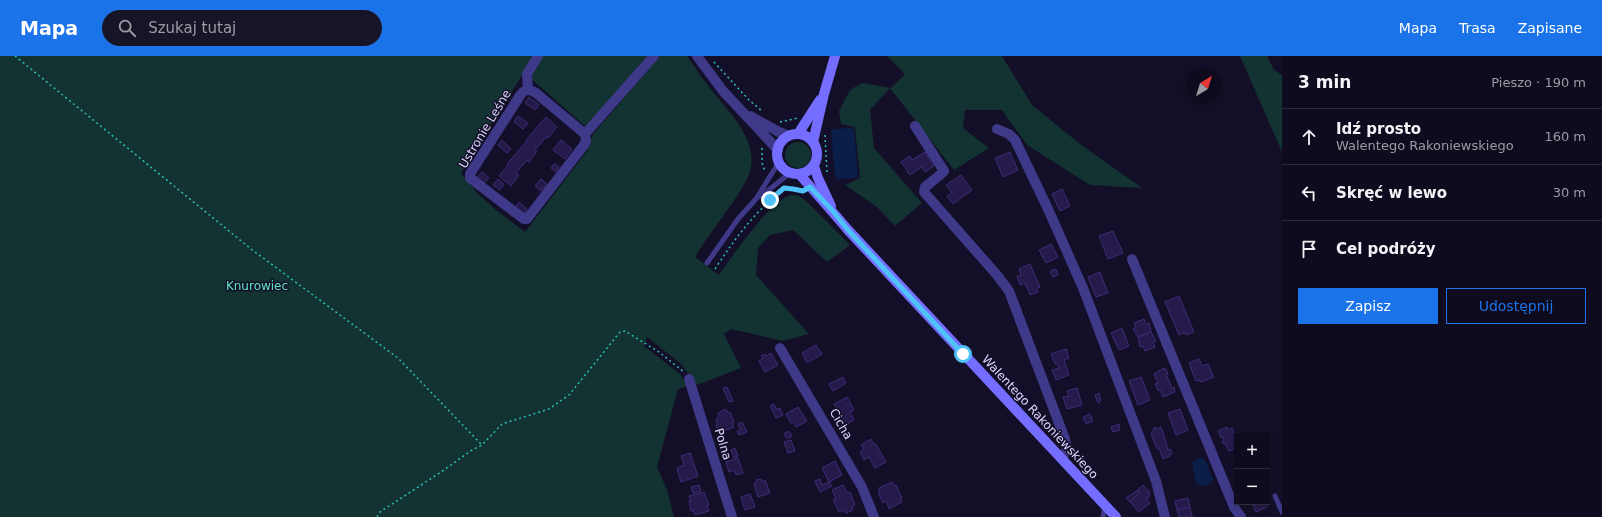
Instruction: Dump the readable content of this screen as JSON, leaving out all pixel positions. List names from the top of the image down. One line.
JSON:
{"streets":{"street":["Ustronie Leśne","Walentego Rakoniewskiego","Cicha","Polna"]},"parks":["Knurowiec"],"north":"top right","page":{"header":"Mapa","search":"Szukaj tutaj","nav":["Mapa","Trasa","Zapisane"],"heading":["3 min","Pieszo · 190 m"],"list":[["Idź prosto","Walentego Rakoniewskiego","160 m"],["Skręć w lewo","30 m"],"Cel podróży"],"buttons":["Zapisz","Udostępnij"],"map_buttons":["+","−"]}}
